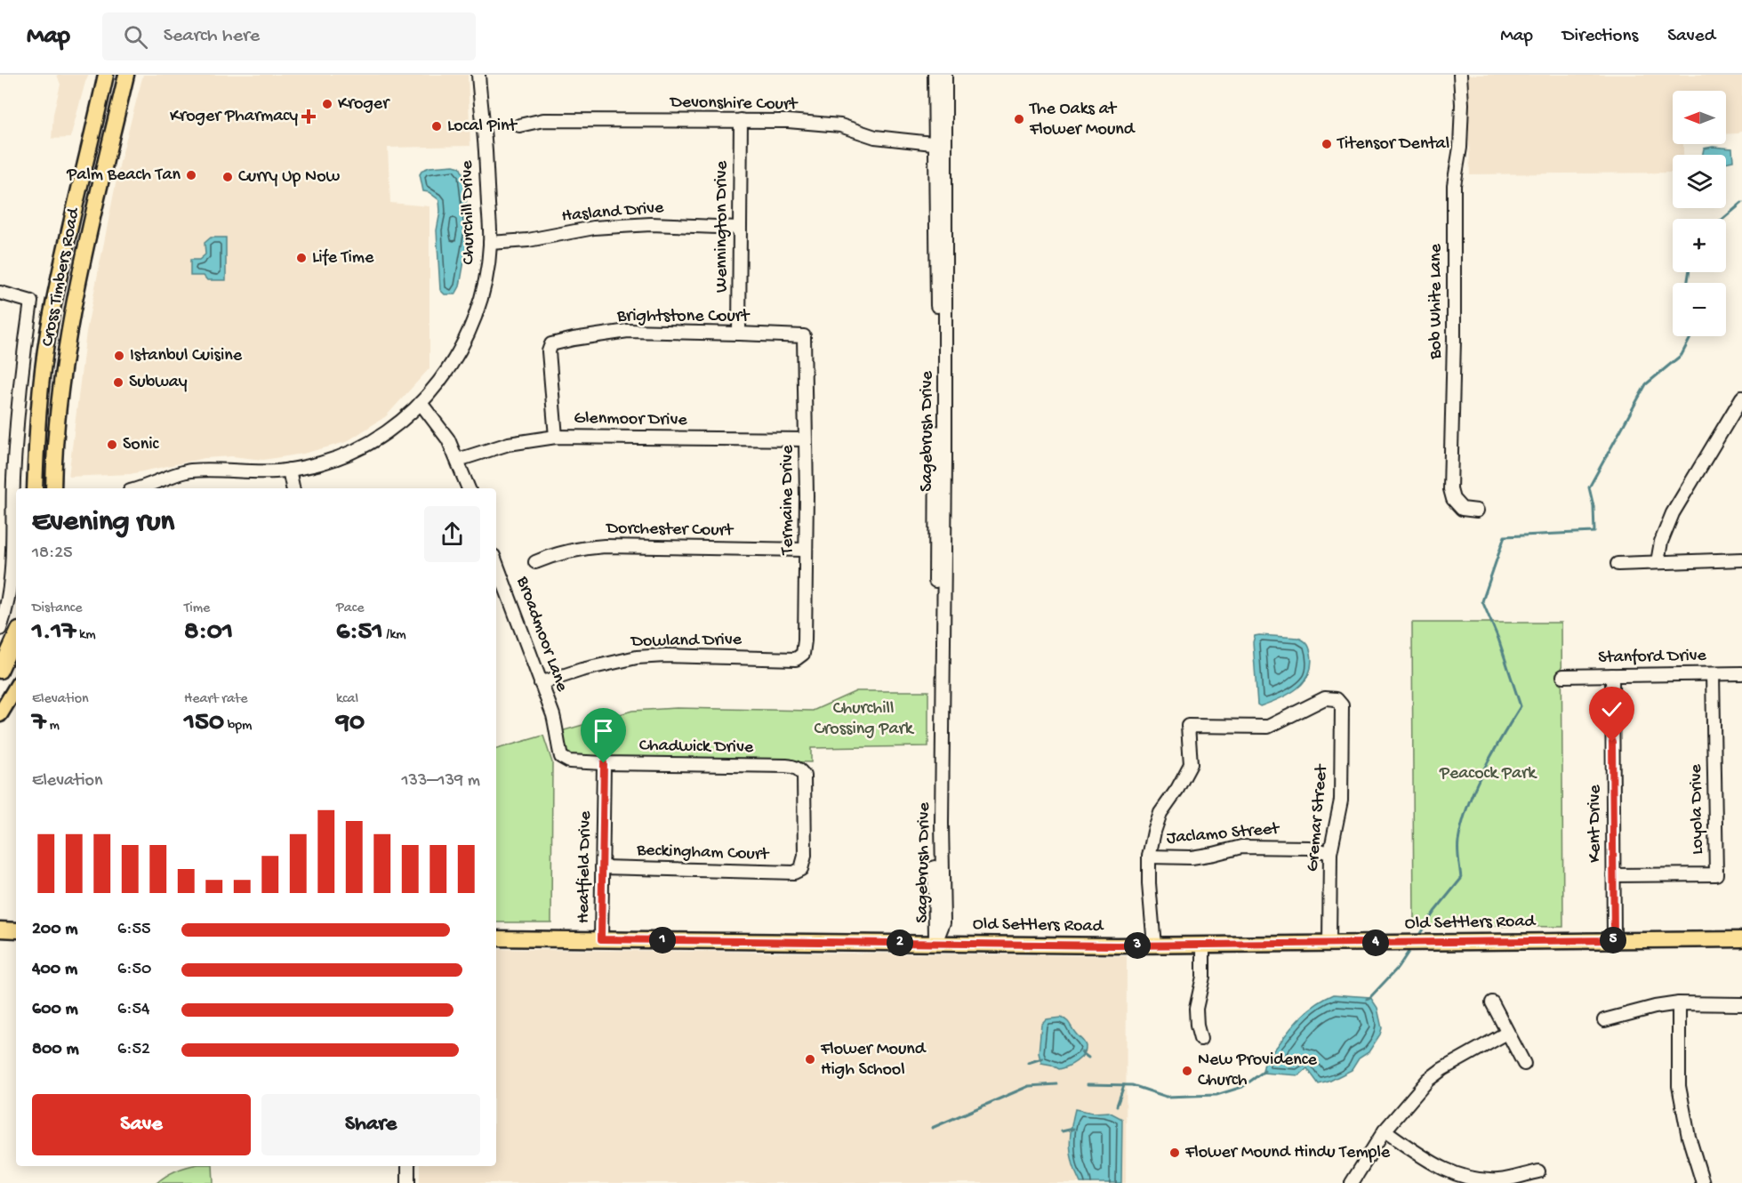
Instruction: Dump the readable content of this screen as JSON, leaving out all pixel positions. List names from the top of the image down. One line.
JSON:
{"streets":{"main road":["Cross Timbers Road","Old Settlers Road"],"street":["Devonshire Court","Churchill Drive","Hasland Drive","Wennington Drive","Bob White Lane","Brightstone Court","Glenmoor Drive","Sagebrush Drive","Termaine Drive","Dorchester Court","Broadmoor Lane","Dowland Drive","Stanford Drive","Chadwick Drive","Loyola Drive","Gremar Street","Kent Drive","Jaclamo Street","Beckingham Court","Heatfield Drive"]},"crossings":[["Devonshire Court","Wennington Drive"],["Devonshire Court","Sagebrush Drive"],["Churchill Drive","Hasland Drive"],["Hasland Drive","Wennington Drive"],["Wennington Drive","Brightstone Court"],["Brightstone Court","Glenmoor Drive"],["Brightstone Court","Termaine Drive"],["Glenmoor Drive","Termaine Drive"],["Sagebrush Drive","Old Settlers Road"],["Termaine Drive","Dorchester Court"],["Termaine Drive","Dowland Drive"],["Broadmoor Lane","Dowland Drive"],["Broadmoor Lane","Chadwick Drive"],["Stanford Drive","Loyola Drive"],["Stanford Drive","Kent Drive"],["Chadwick Drive","Beckingham Court"],["Chadwick Drive","Heatfield Drive"],["Loyola Drive","Kent Drive"],["Gremar Street","Jaclamo Street"],["Gremar Street","Old Settlers Road"],["Kent Drive","Old Settlers Road"],["Beckingham Court","Heatfield Drive"],["Heatfield Drive","Old Settlers Road"]],"parks":["Churchill Crossing Park","Peacock Park"],"places":{"other":["Kroger","The Oaks at Flower Mound","Local Pint","Titensor Dental","Palm Beach Tan","Curry Up Now","Life Time","Istanbul Cuisine","Subway","Sonic","Flower Mound High School","New Providence Church","Flower Mound Hindu Temple"],"health":["Kroger Pharmacy"]},"north":"left","page":{"header":"Map","search":"Search here","nav":["Map","Directions","Saved"],"map_buttons":["+","−"],"heading":["Evening run","18:25"],"stats":[["Distance","1.17 km"],["Time","8:01"],["Pace","6:51 /km"],["Elevation","7 m"],["Heart rate","150 bpm"],["kcal","90"]],"chart":["Elevation","133–139 m"],"list":[{"name":"200 m","note":"6:55"},{"name":"400 m","note":"6:50"},{"name":"600 m","note":"6:54"},{"name":"800 m","note":"6:52"}],"pins":["1","5","2","4","3"],"buttons":["Save","Share"]}}
